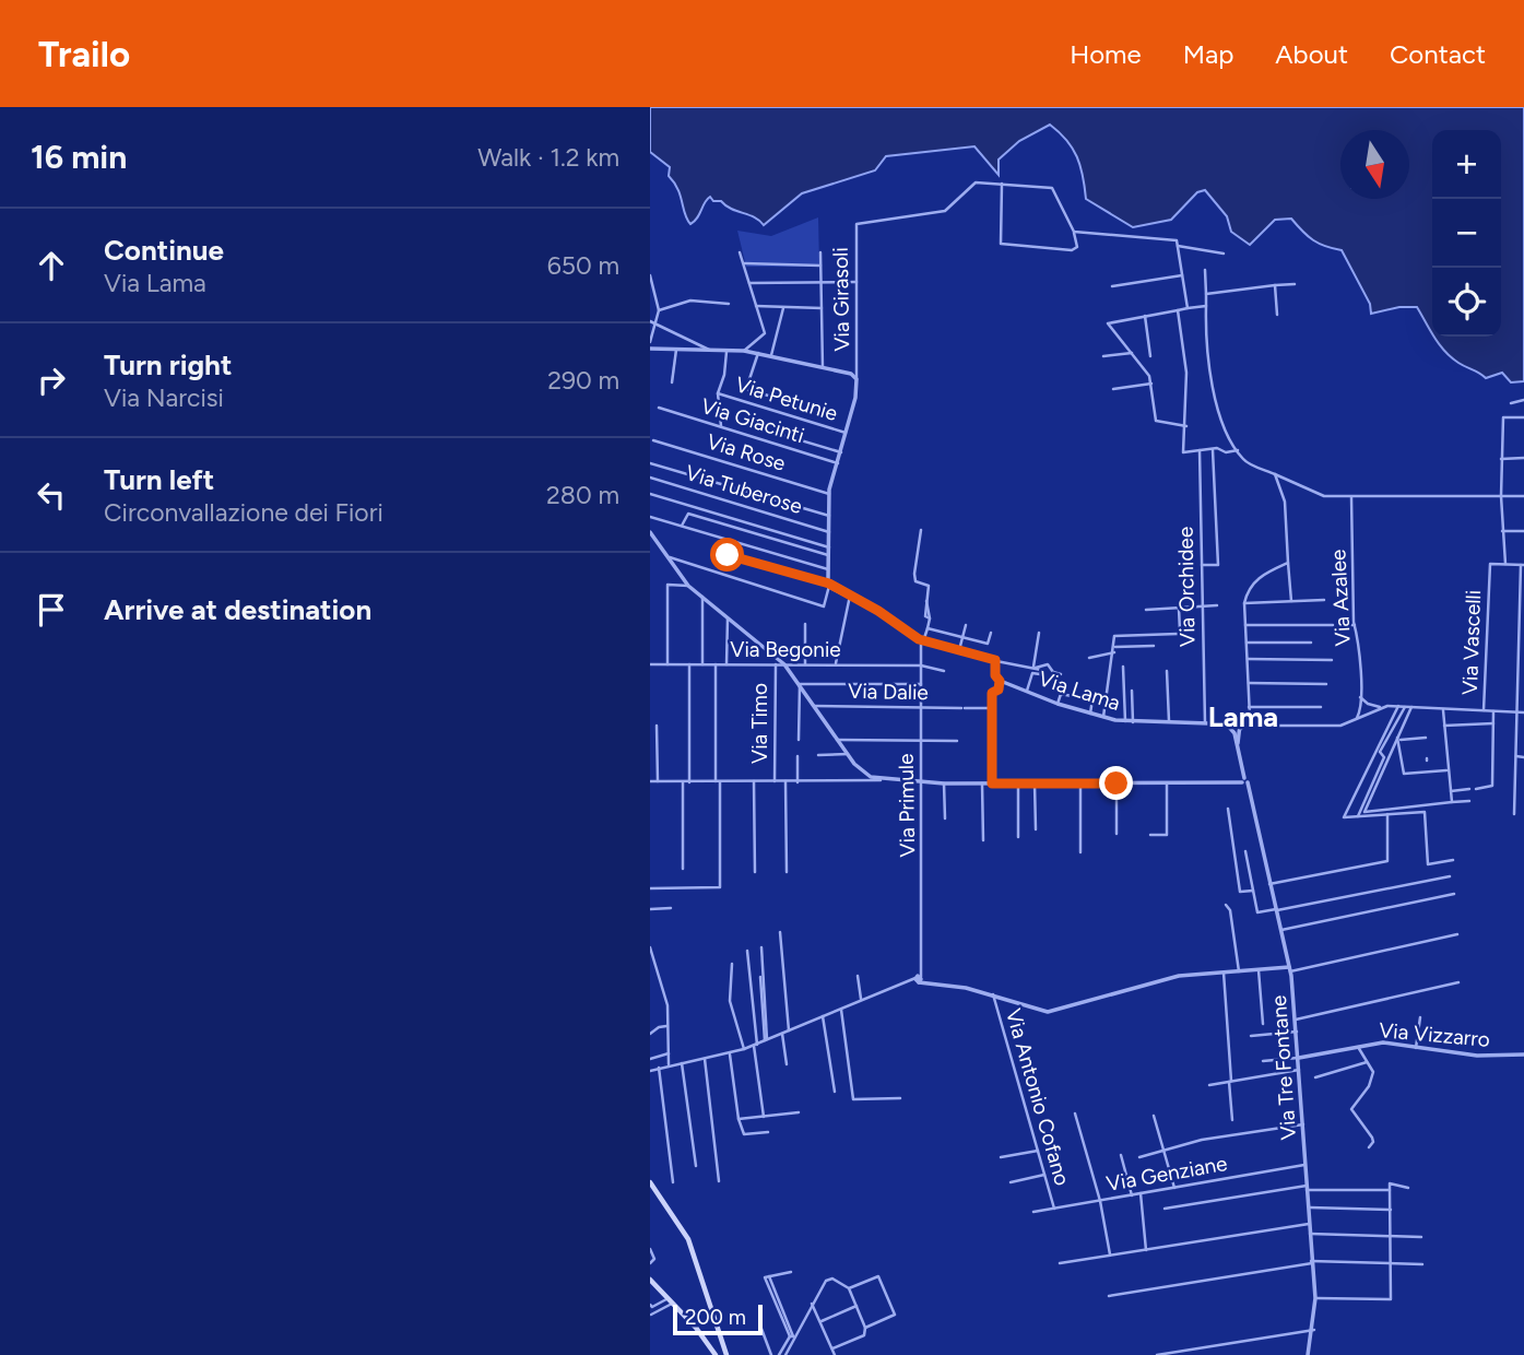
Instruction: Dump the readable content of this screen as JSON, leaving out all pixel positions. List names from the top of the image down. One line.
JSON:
{"streets":{"street":["Via Girasoli","Via Petunie","Via Giacinti","Via Rose","Via Tuberose","Via Orchidee","Via Azalee","Via Vascelli","Via Begonie","Via Lama","Via Dalie","Via Timo","Via Primule","Via Vizzarro","Via Tre Fontane","Via Antonio Cofano","Via Genziane"]},"crossings":[["Via Orchidee","Via Lama"],["Via Begonie","Via Timo"],["Via Begonie","Via Primule"],["Via Lama","Via Tre Fontane"],["Via Dalie","Via Primule"],["Via Vizzarro","Via Tre Fontane"],["Via Tre Fontane","Via Genziane"],["Via Antonio Cofano","Via Genziane"]],"districts":["Lama"],"scale_bar":"200 m","north":"bottom","page":{"header":"Trailo","nav":["Home","Map","About","Contact"],"heading":["16 min","Walk · 1.2 km"],"map_buttons":["+","−"],"list":[["Continue","Via Lama","650 m"],["Turn right","Via Narcisi","290 m"],["Turn left","Circonvallazione dei Fiori","280 m"],"Arrive at destination"],"scale":"200 m"}}
